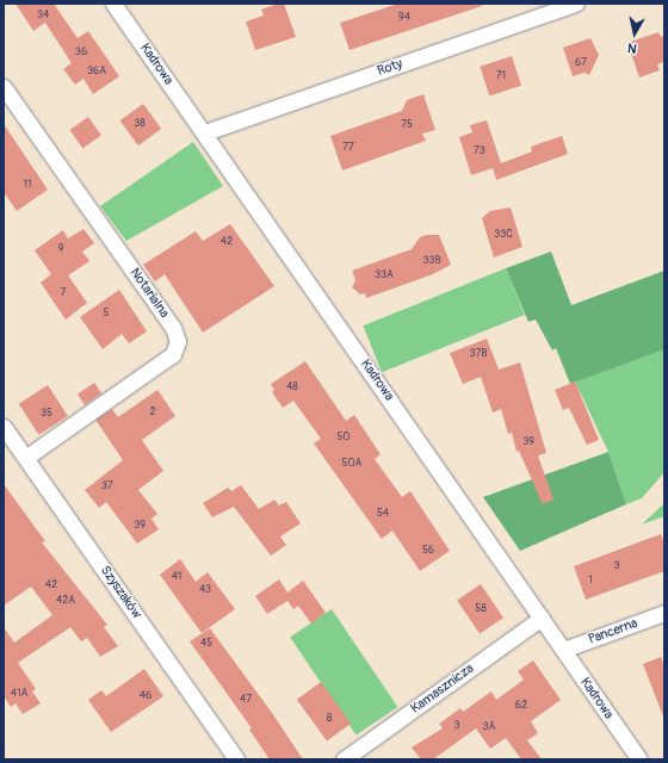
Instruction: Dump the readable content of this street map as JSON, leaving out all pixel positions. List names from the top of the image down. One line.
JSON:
{"streets":{"street":["Kadrowa","Roty","Notarialna","Szyszaków","Pancerna","Kamasznicza"]},"crossings":[["Kadrowa","Roty"],["Kadrowa","Pancerna"],["Kadrowa","Kamasznicza"],["Notarialna","Szyszaków"]],"house_numbers":["34","94","36","67","36A","71","38","75","77","73","11","33C","42","9","33B","33A","7","5","37B","48","2","35","50","39","50A","37","54","39","56","3","41","1","42","43","42A","58","45","41A","46","47","62","8","3","3A"],"north":"bottom"}
